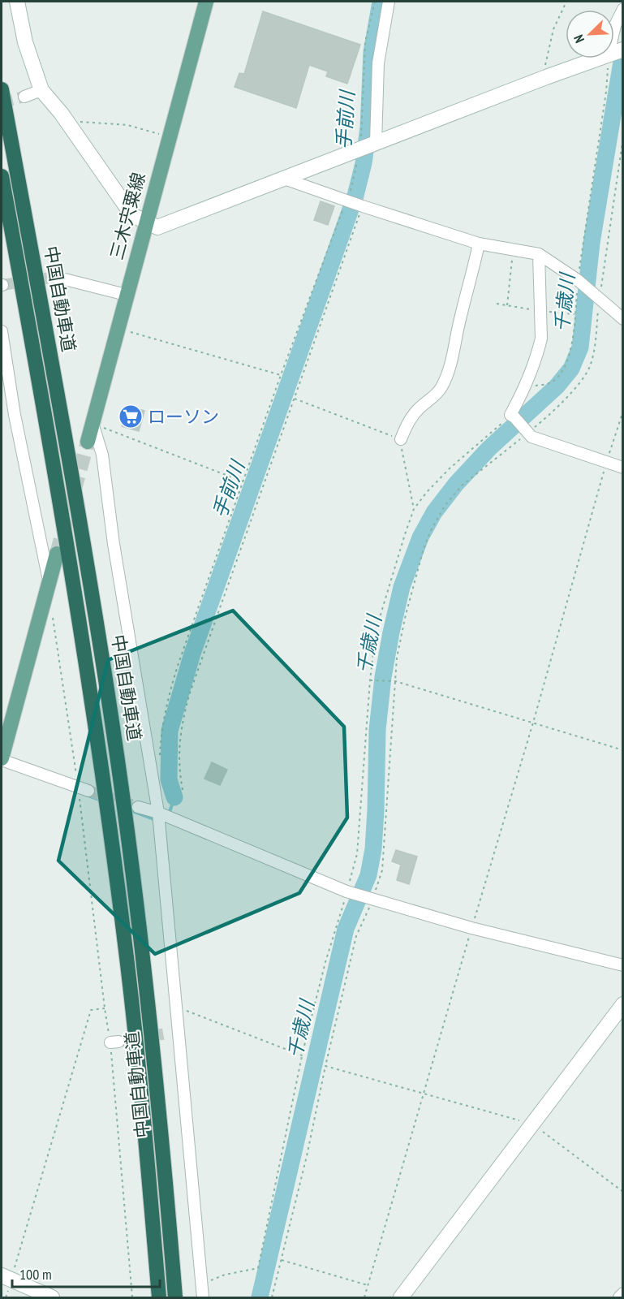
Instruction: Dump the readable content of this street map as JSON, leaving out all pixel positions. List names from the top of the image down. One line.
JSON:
{"streets":{"highway":["中国自動車道"],"main road":["三木宍粟線"]},"water":["手前川","千歳川"],"places":{"supermarket":["ローソン"]},"scale_bar":"100 m","north":"bottom left"}
